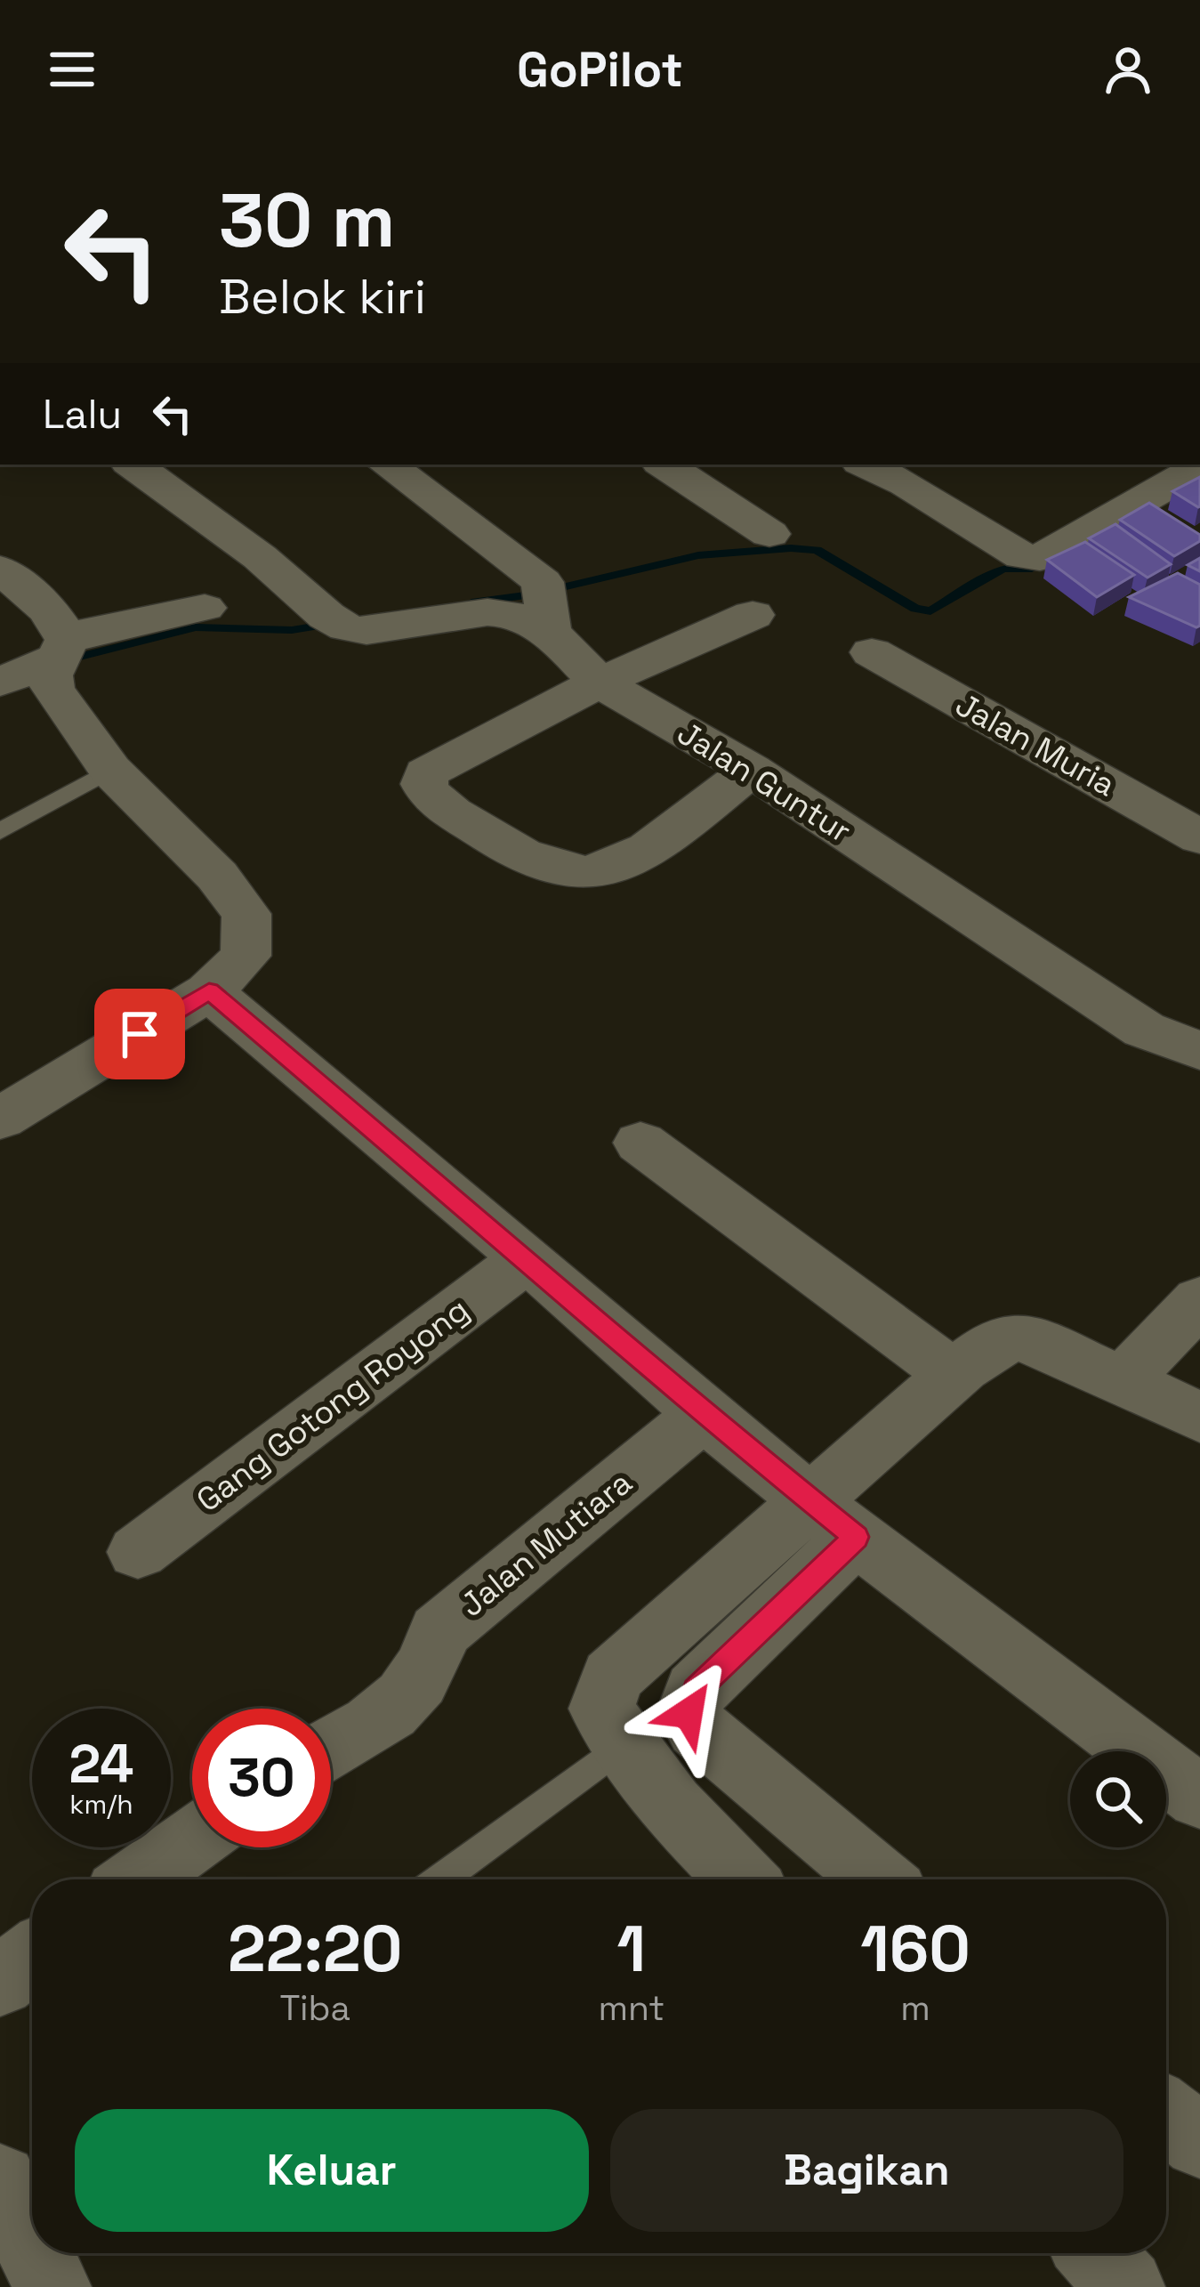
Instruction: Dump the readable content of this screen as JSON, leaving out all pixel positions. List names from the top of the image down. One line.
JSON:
{"streets":{"street":["Jalan Muria","Jalan Guntur","Gang Gotong Royong","Jalan Mutiara"]},"page":{"header":"GoPilot","turn":["30 m","Belok kiri"],"then":"Lalu","speed":"24 km/h","limit":"30","eta":["22:20","Tiba","1","mnt","160","m"],"buttons":["Keluar","Bagikan"]}}
